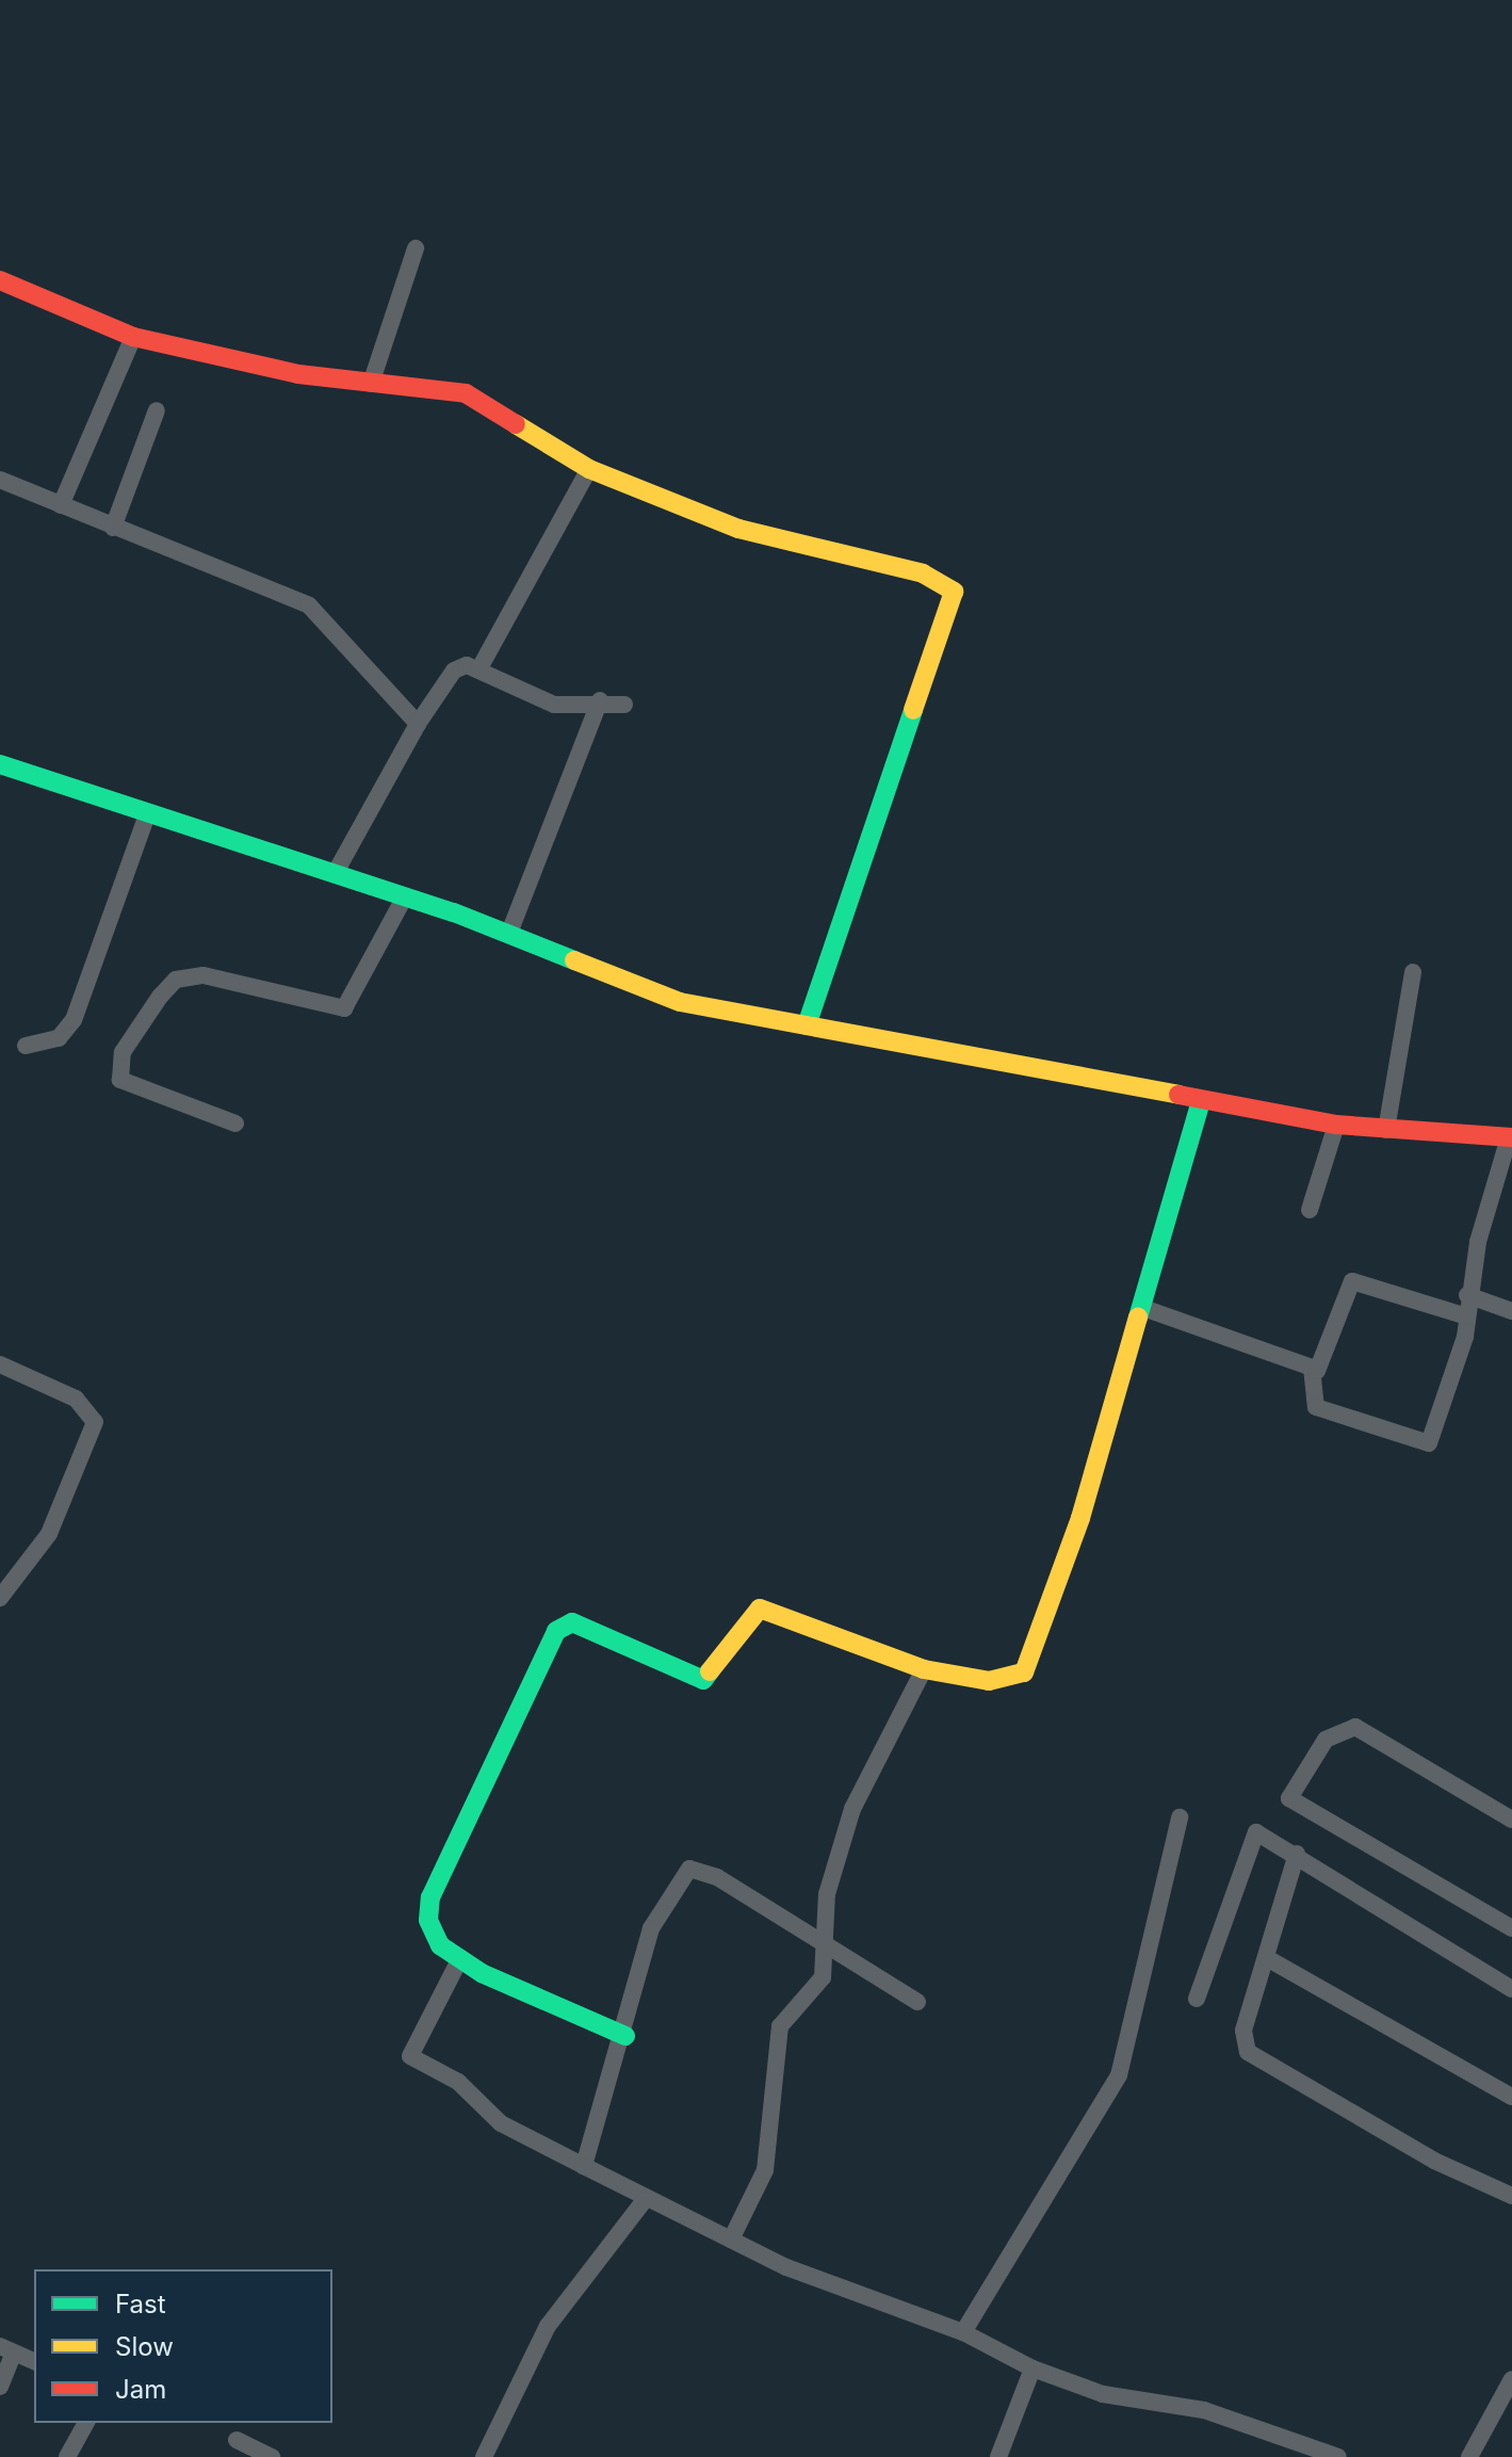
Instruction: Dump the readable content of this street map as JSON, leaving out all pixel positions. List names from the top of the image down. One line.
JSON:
{"legend":["Fast","Slow","Jam"]}
